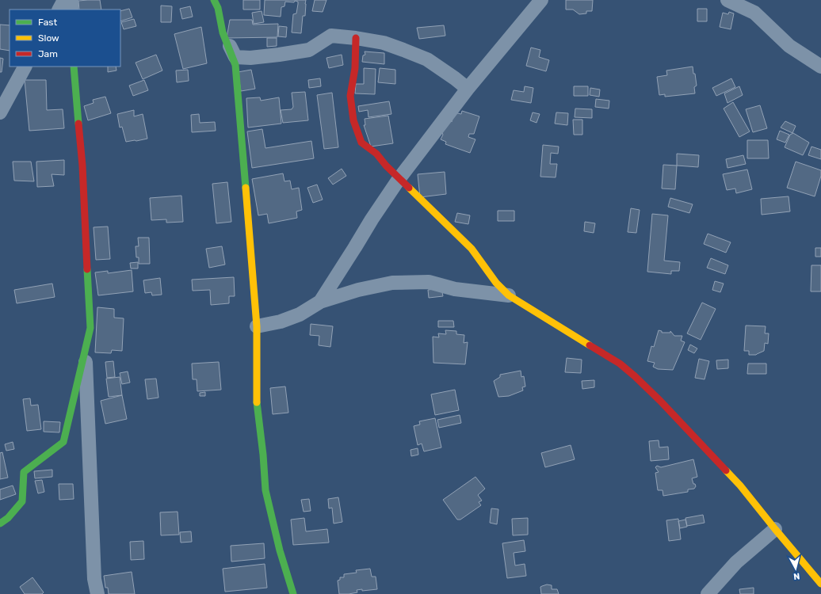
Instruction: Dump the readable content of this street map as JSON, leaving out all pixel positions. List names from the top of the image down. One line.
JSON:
{"legend":["Fast","Slow","Jam"],"north":"bottom"}
